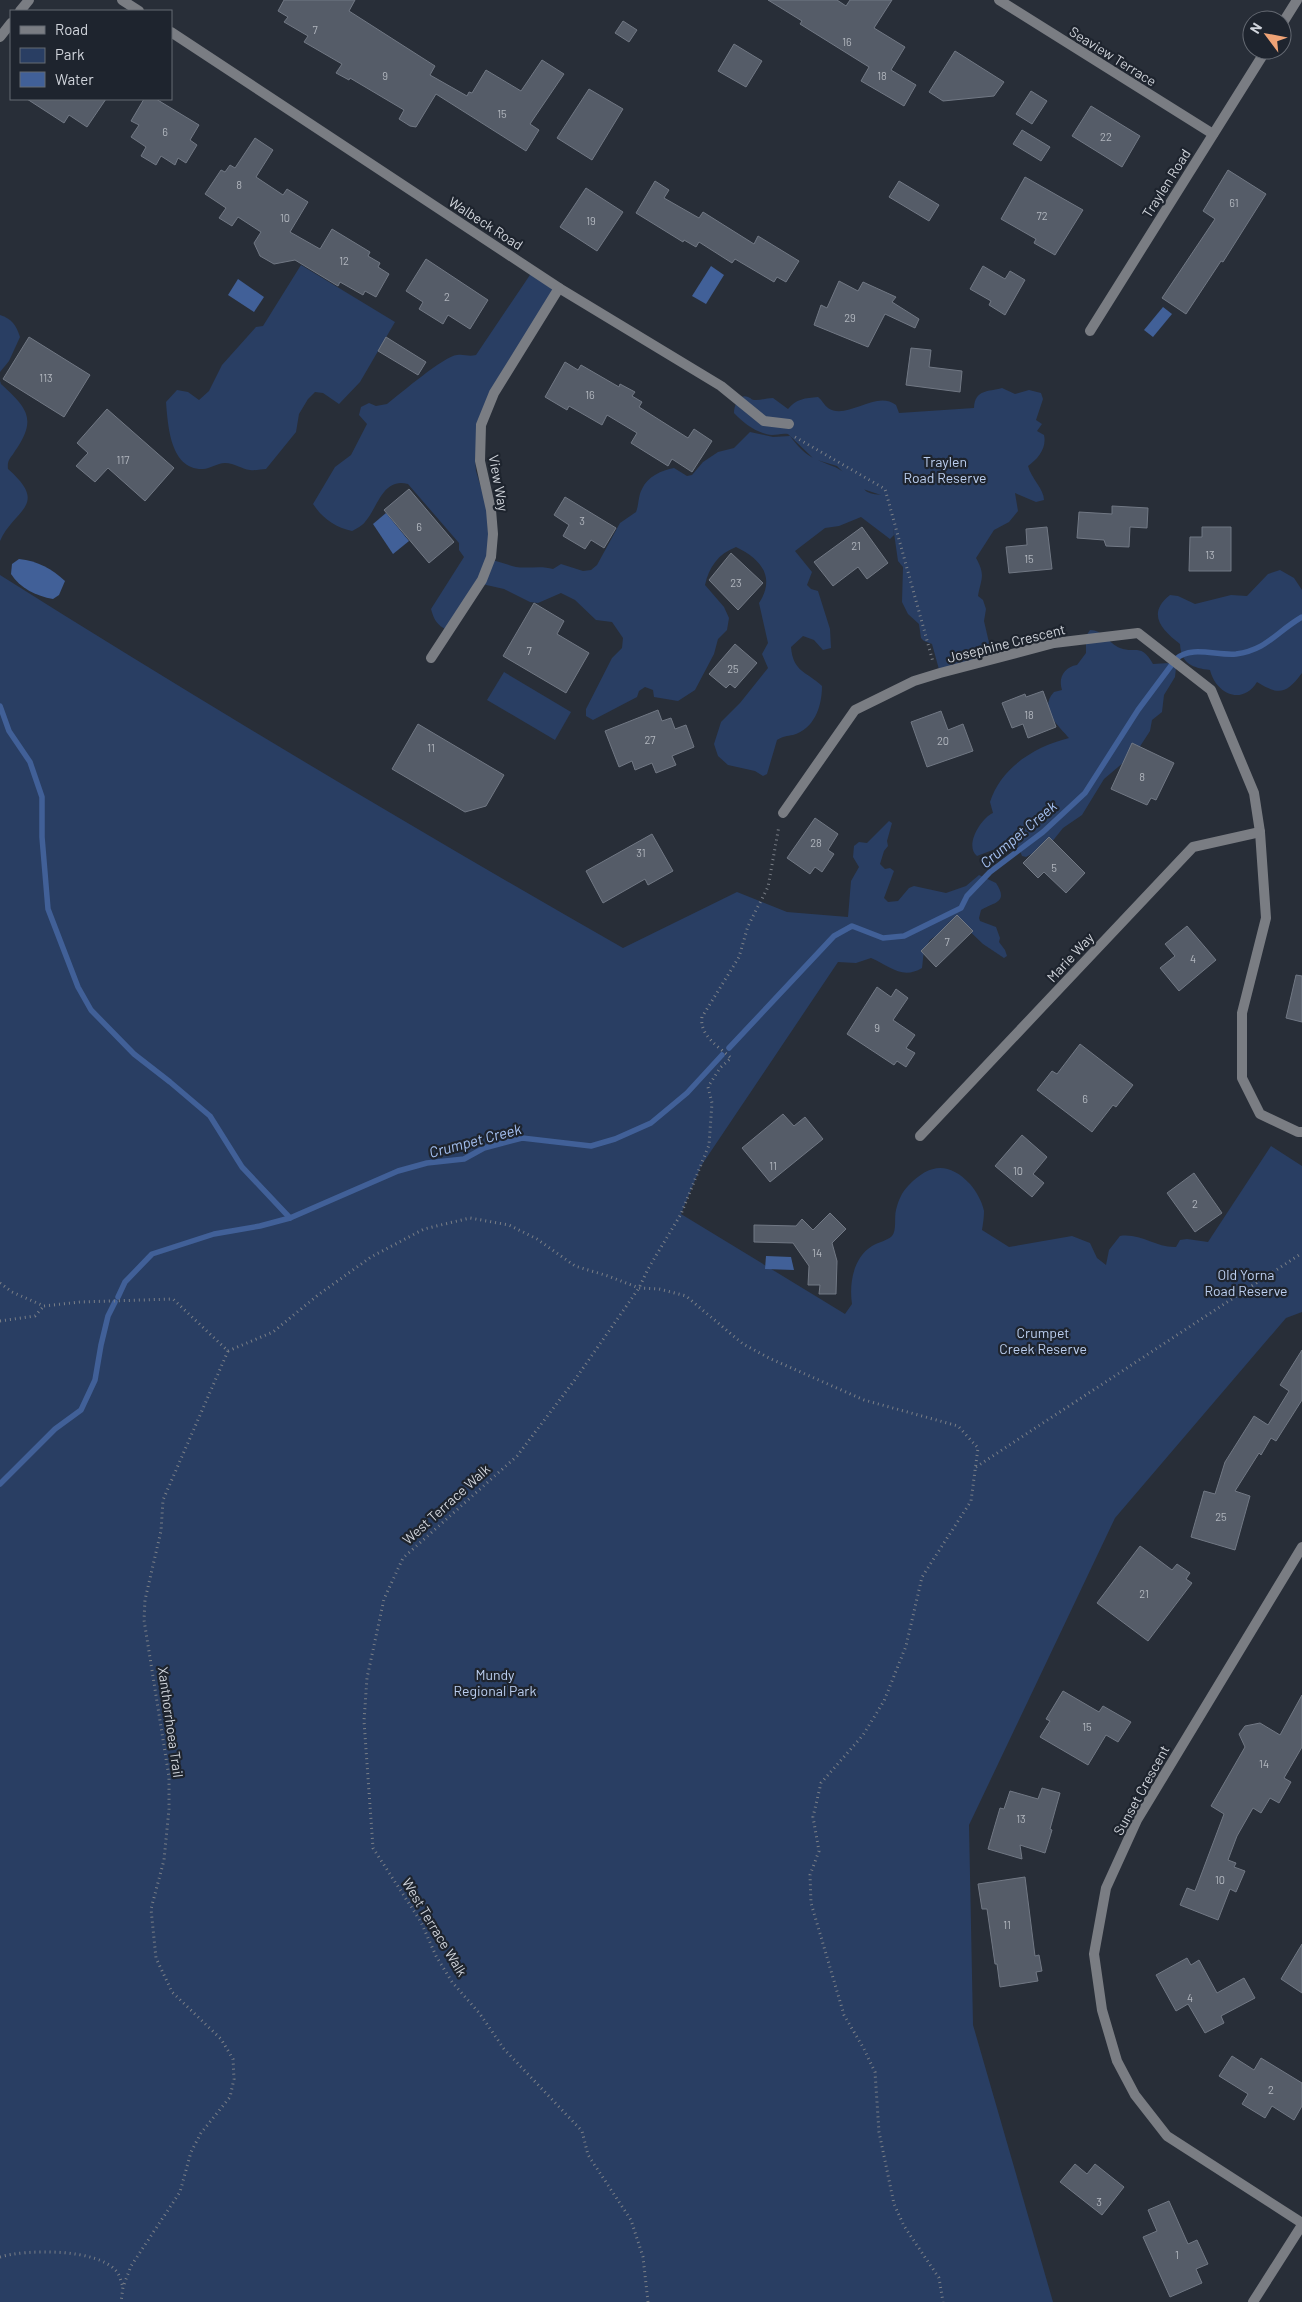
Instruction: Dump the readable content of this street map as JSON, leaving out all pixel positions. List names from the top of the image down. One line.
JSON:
{"streets":{"street":["Seaview Terrace","Traylen Road","Walbeck Road","View Way","Josephine Crescent","Marie Way","Sunset Crescent"],"path":["West Terrace Walk","Xanthorrhoea Trail"]},"crossings":[["Seaview Terrace","Traylen Road"],["Walbeck Road","View Way"],["Josephine Crescent","Marie Way"],["Josephine Crescent","West Terrace Walk"]],"water":["Crumpet Creek"],"parks":["Traylen Road Reserve","Old Yorna Road Reserve","Crumpet Creek Reserve","Mundy Regional Park"],"house_numbers":["7","16","9","18","15","6","22","8","61","72","10","19","12","2","29","113","16","117","3","6","21","13","15","23","7","25","18","27","20","11","8","28","31","5","7","4","9","6","11","10","2","14","25","21","15","14","13","10","11","4","2","3","1"],"legend":["Road","Park","Water"],"north":"top left"}
